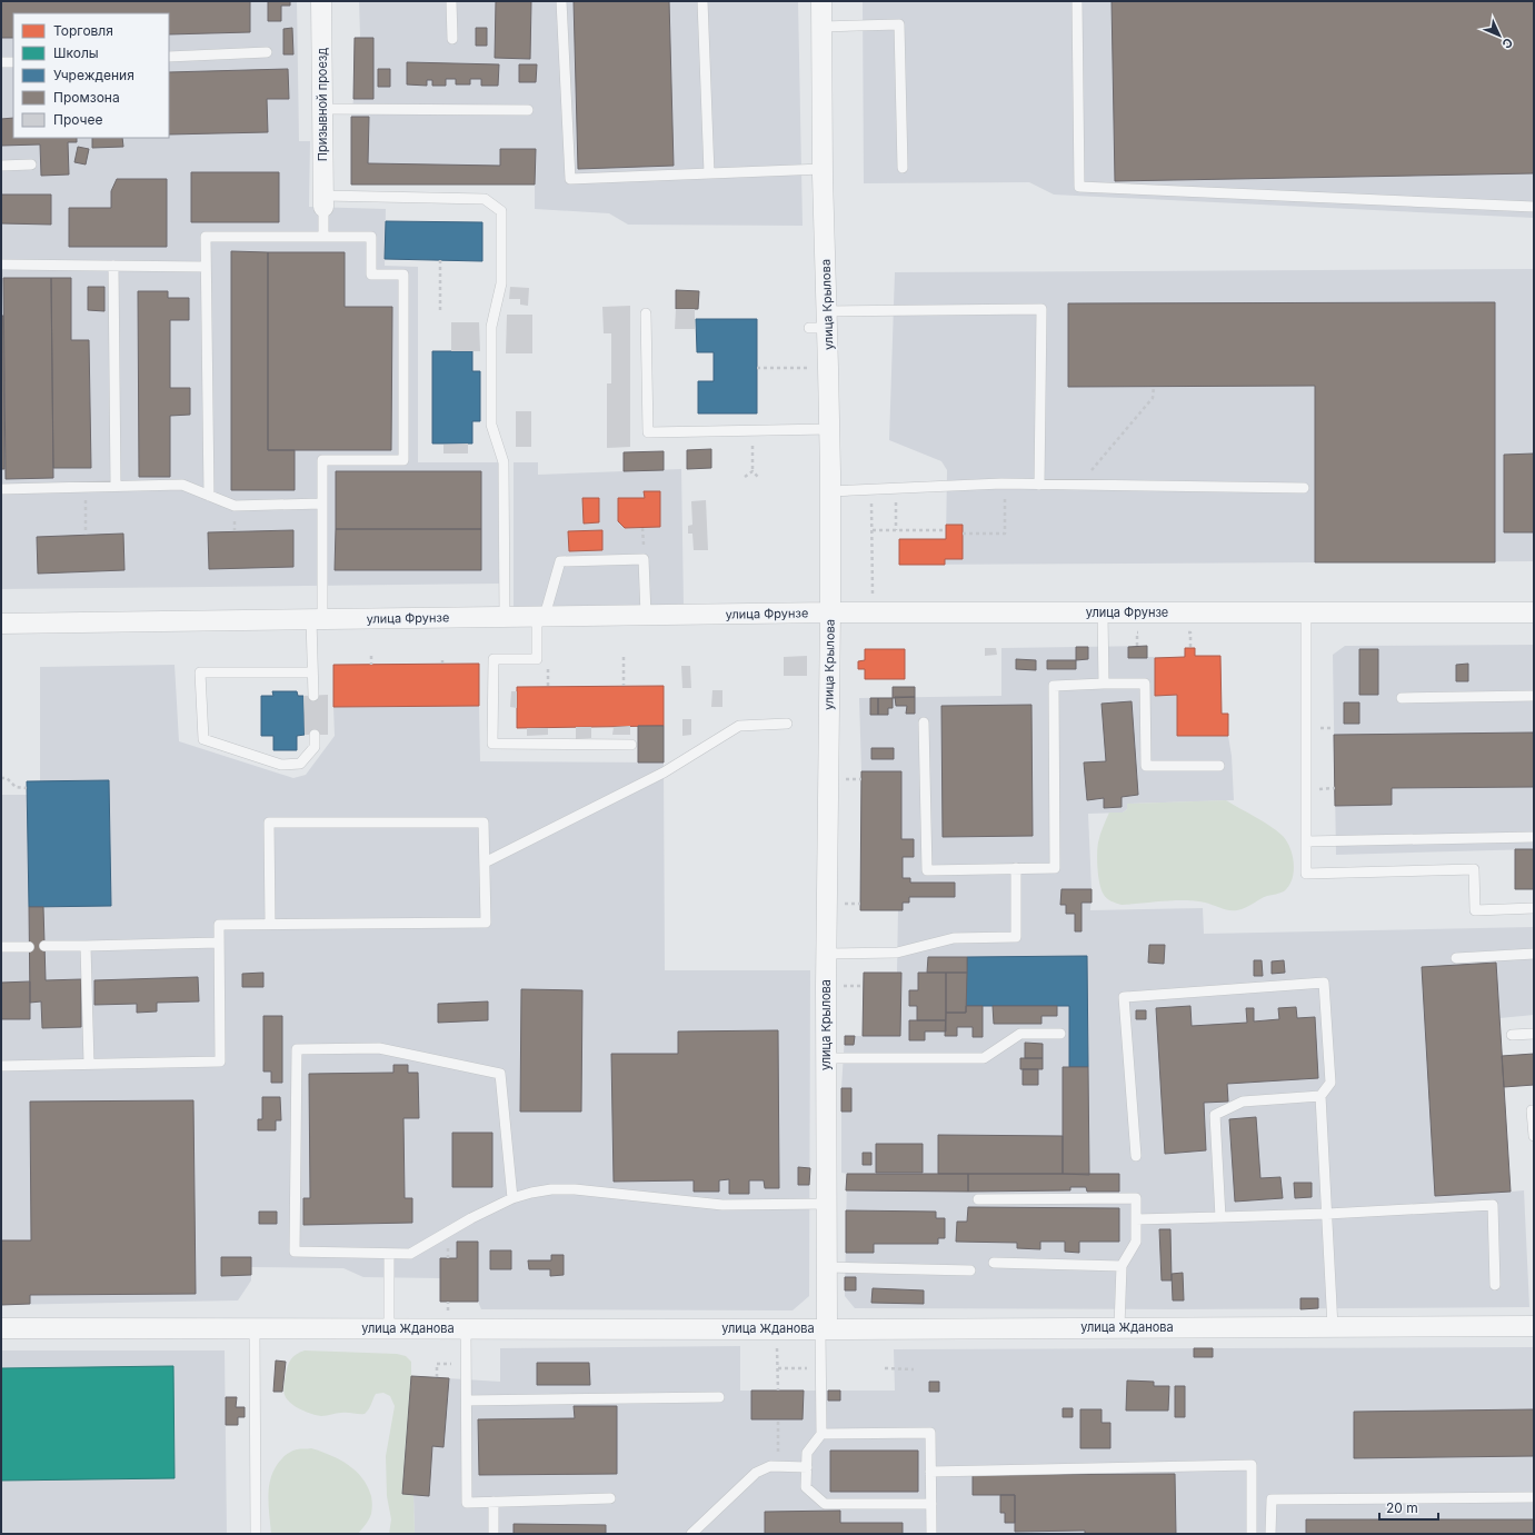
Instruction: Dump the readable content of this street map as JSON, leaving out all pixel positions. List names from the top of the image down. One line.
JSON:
{"streets":{"street":["Призывной проезд","улица Крылова","улица Фрунзе","улица Жданова"]},"crossings":[["улица Крылова","улица Фрунзе"],["улица Крылова","улица Жданова"]],"legend":["Торговля","Школы","Учреждения","Промзона","Прочее"],"scale_bar":"20 m","north":"bottom right"}
